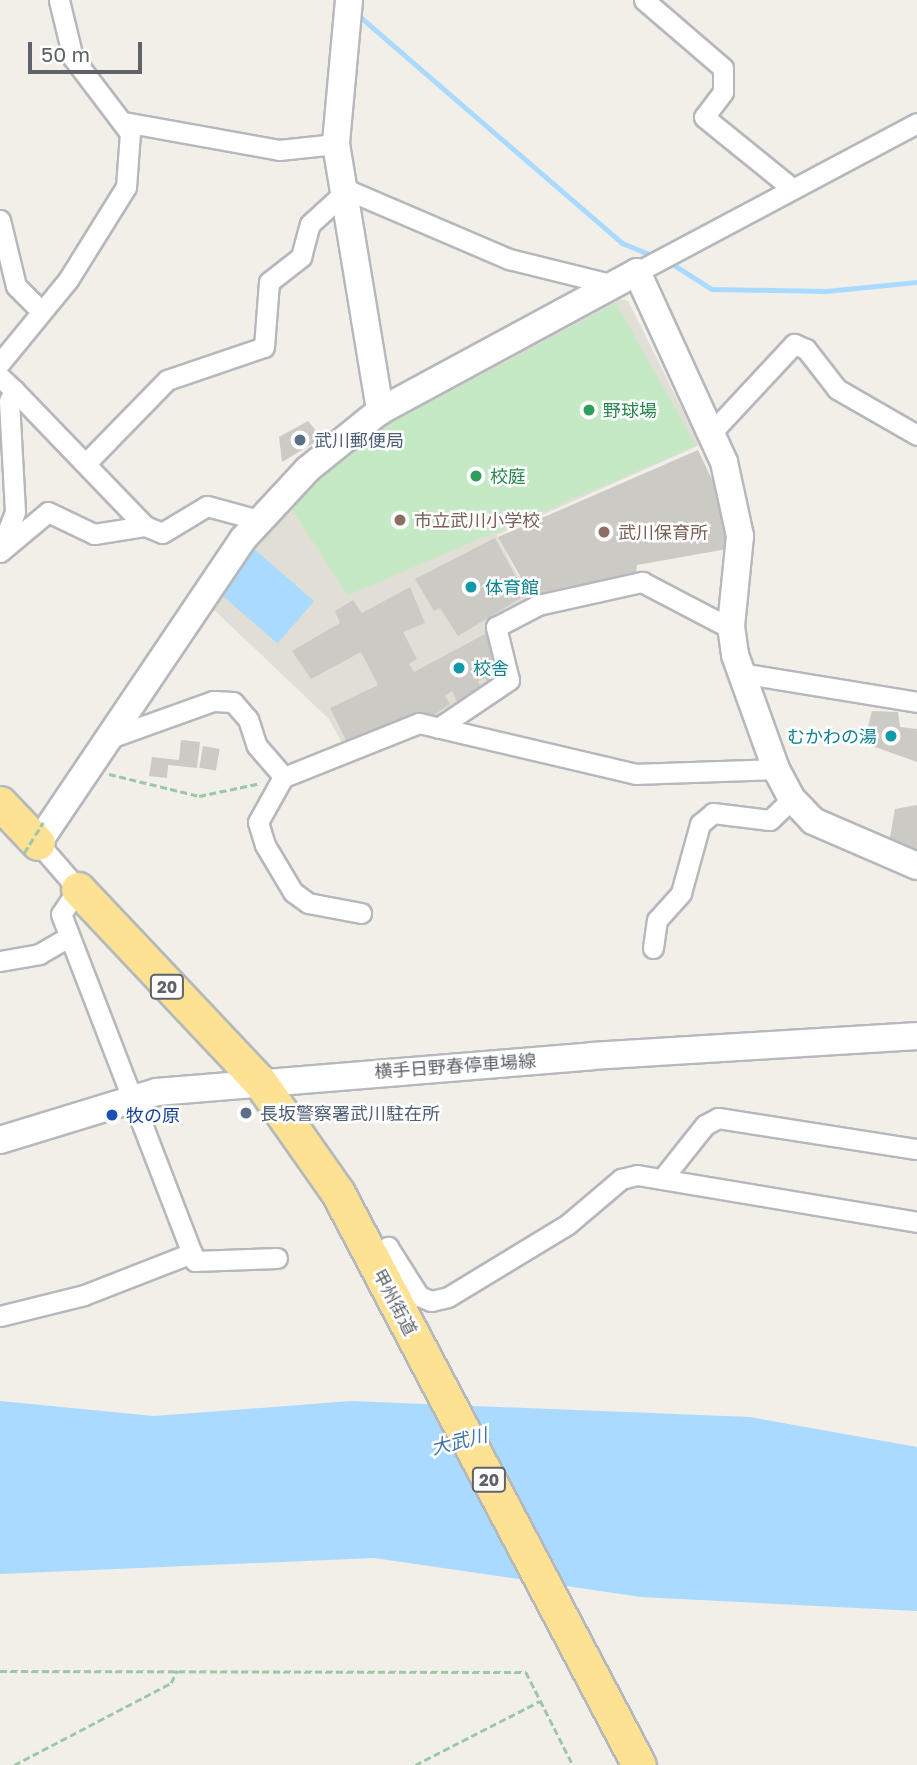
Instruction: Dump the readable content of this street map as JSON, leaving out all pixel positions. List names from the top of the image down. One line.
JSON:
{"streets":{"highway":["20","甲州街道"],"street":["横手日野春停車場線"]},"crossings":[["横手日野春停車場線","甲州街道"]],"water":["大武川"],"places":["野球場","武川郵便局","校庭","市立武川小学校","武川保育所","体育館","校舎","むかわの湯","長坂警察署武川駐在所","牧の原"],"scale_bar":"50 m"}
